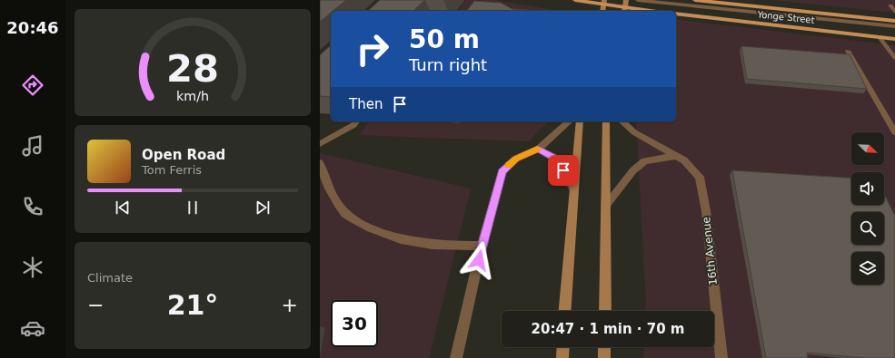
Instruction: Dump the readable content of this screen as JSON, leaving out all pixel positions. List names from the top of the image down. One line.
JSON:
{"streets":{"main road":["Yonge Street"],"street":["16th Avenue"]},"north":"bottom right","page":{"tabs":"20:46","turn":["50 m","Turn right"],"then":"Then","song":["Open Road","Tom Ferris"],"tile":"Climate","heat":["−","21°","+"],"limit":"30","trip":"20:47 · 1 min · 70 m","gauge":["28","km/h"]}}
